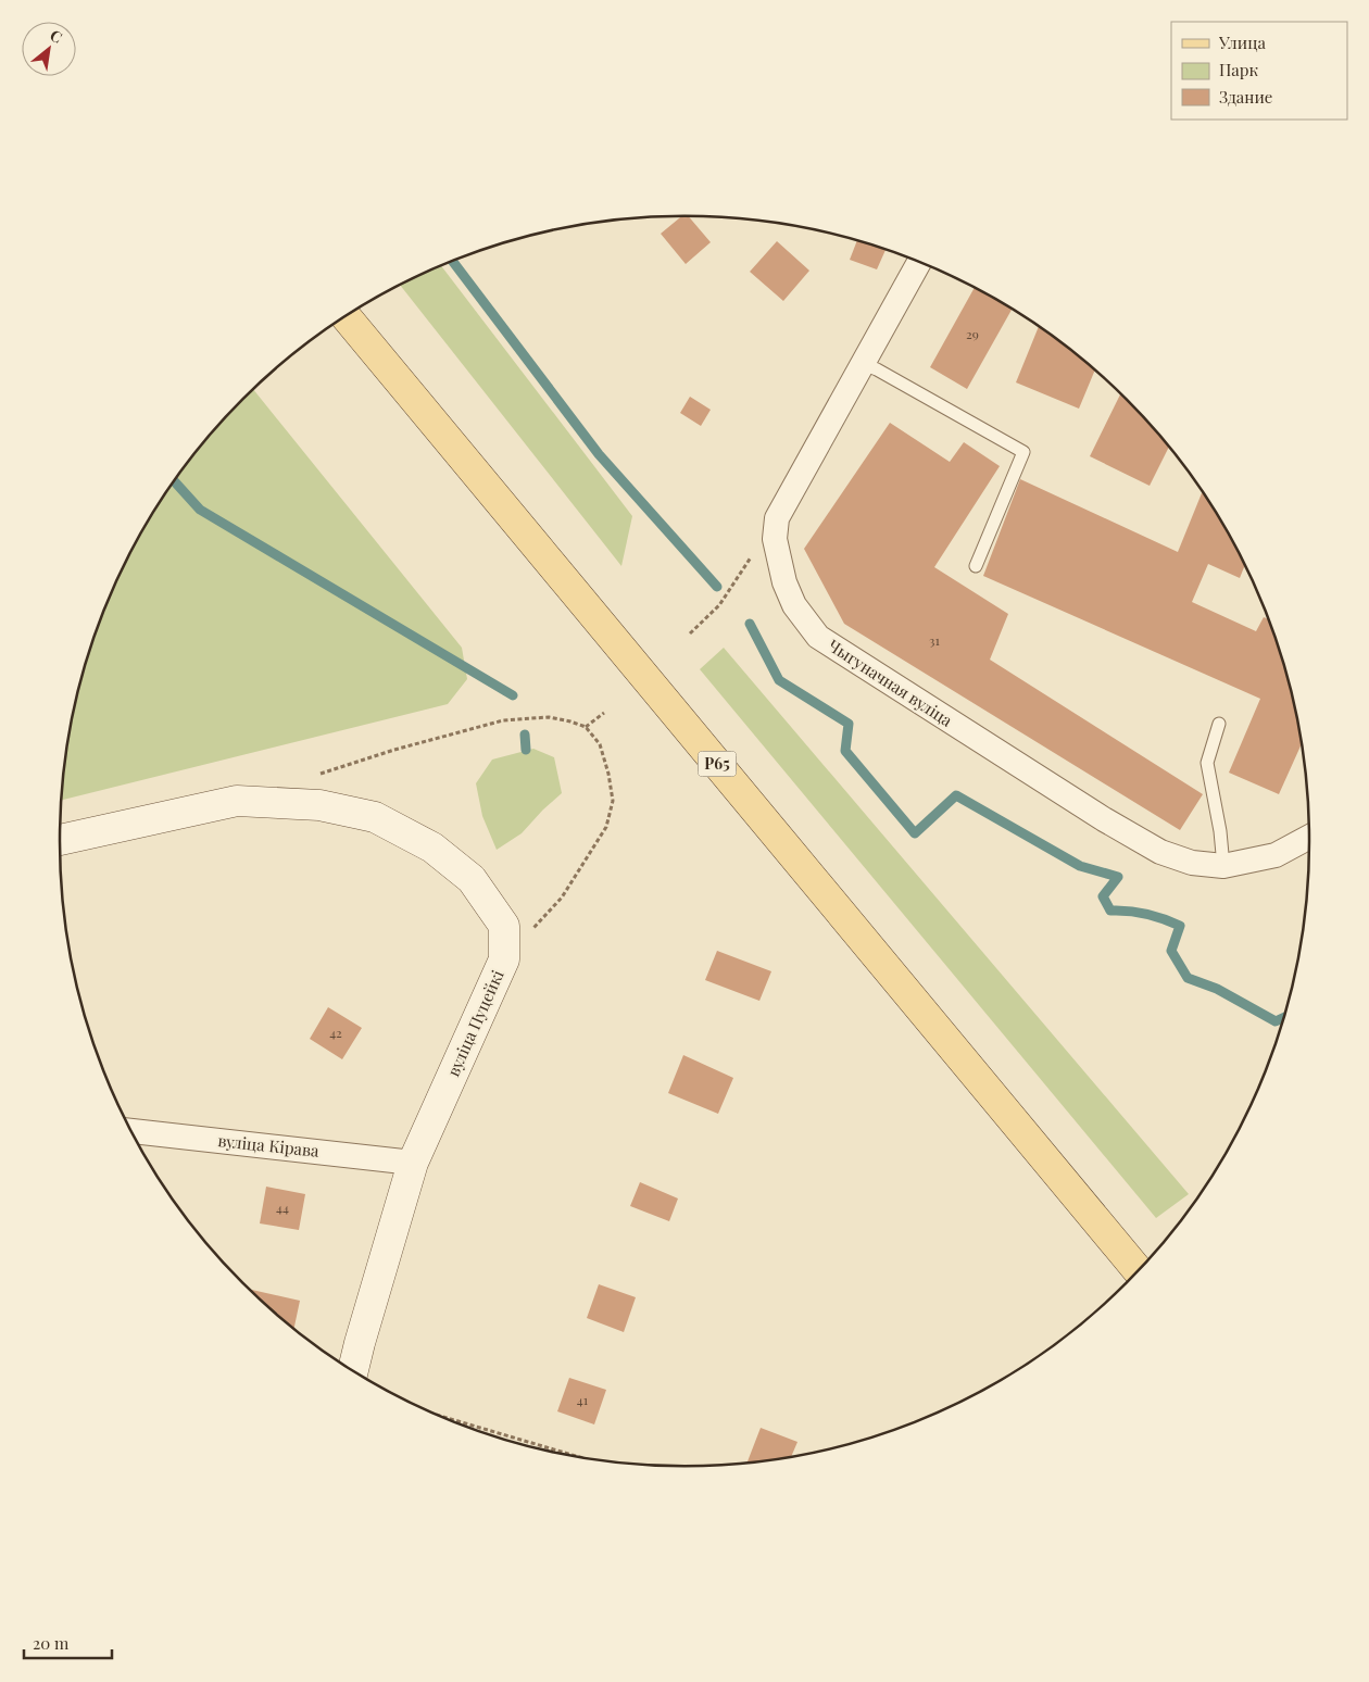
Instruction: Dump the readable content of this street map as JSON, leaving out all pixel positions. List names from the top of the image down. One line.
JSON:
{"streets":{"main road":["Р65"],"street":["Чыгуначная вуліца","вуліца Пуцейкі","вуліца Кірава"]},"crossings":[["вуліца Пуцейкі","вуліца Кірава"]],"house_numbers":["29","31","42","44","41"],"legend":["Улица","Парк","Здание"],"scale_bar":"20 m","north":"top right"}
